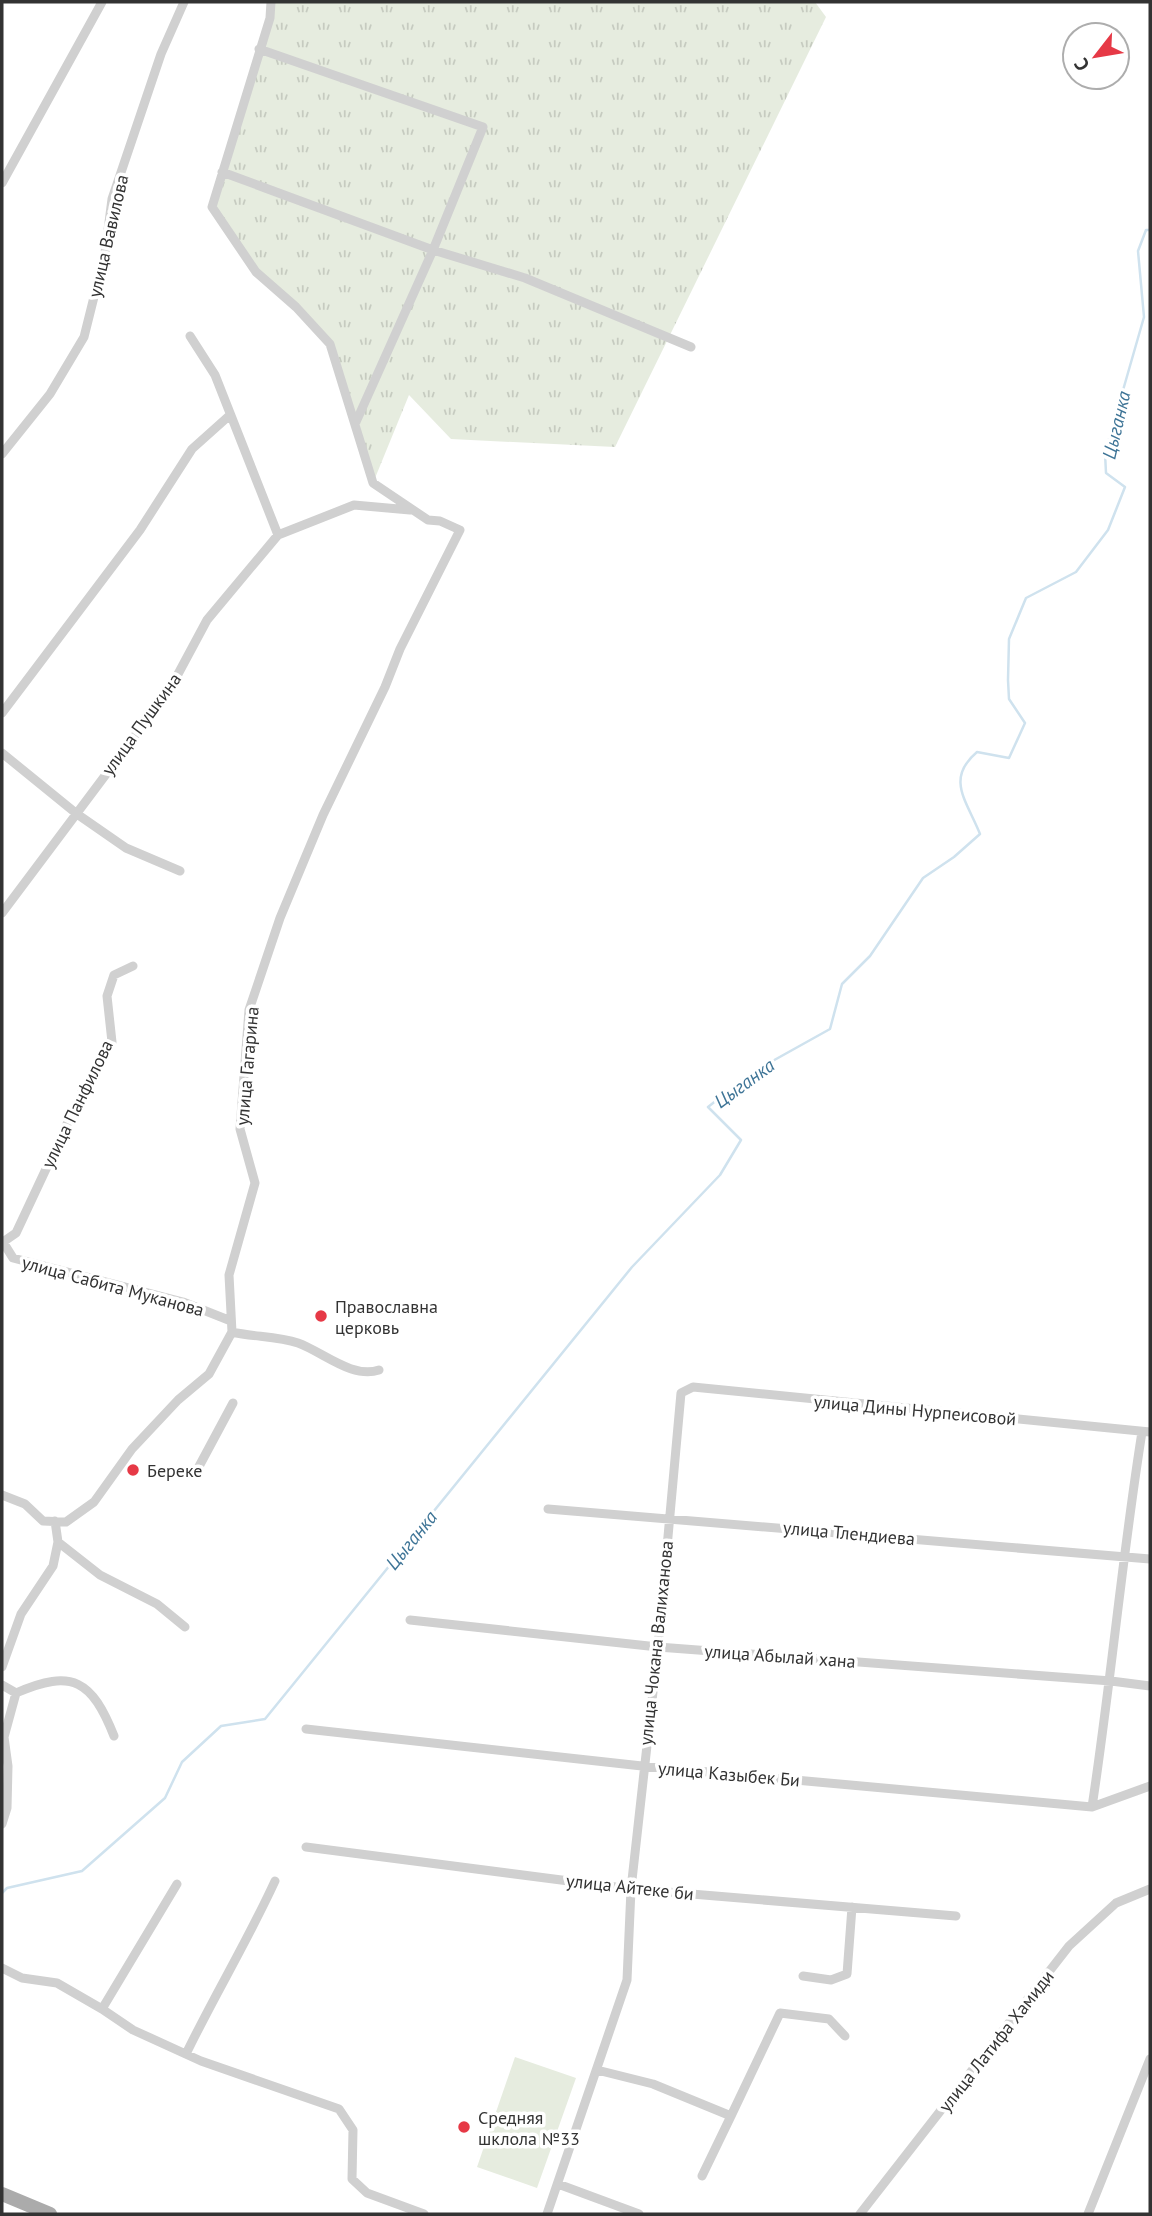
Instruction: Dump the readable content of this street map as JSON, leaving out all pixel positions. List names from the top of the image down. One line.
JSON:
{"streets":{"street":["улица Вавилова","улица Пушкина","улица Гагарина","улица Панфилова","улица Сабита Муканова","улица Дины Нурпеисовой","улица Тлендиева","улица Чокана Валиханова","улица Абылай хана","улица Казыбек Би","улица Айтеке би","улица Латифа Хамиди"]},"crossings":[["улица Пушкина","улица Гагарина"],["улица Гагарина","улица Сабита Муканова"],["улица Панфилова","улица Сабита Муканова"],["улица Дины Нурпеисовой","улица Чокана Валиханова"],["улица Тлендиева","улица Чокана Валиханова"],["улица Чокана Валиханова","улица Абылай хана"],["улица Чокана Валиханова","улица Казыбек Би"],["улица Чокана Валиханова","улица Айтеке би"]],"water":["Цыганка"],"places":["Православна церковь","Береке","Средняя шклола №33"],"north":"bottom left"}
